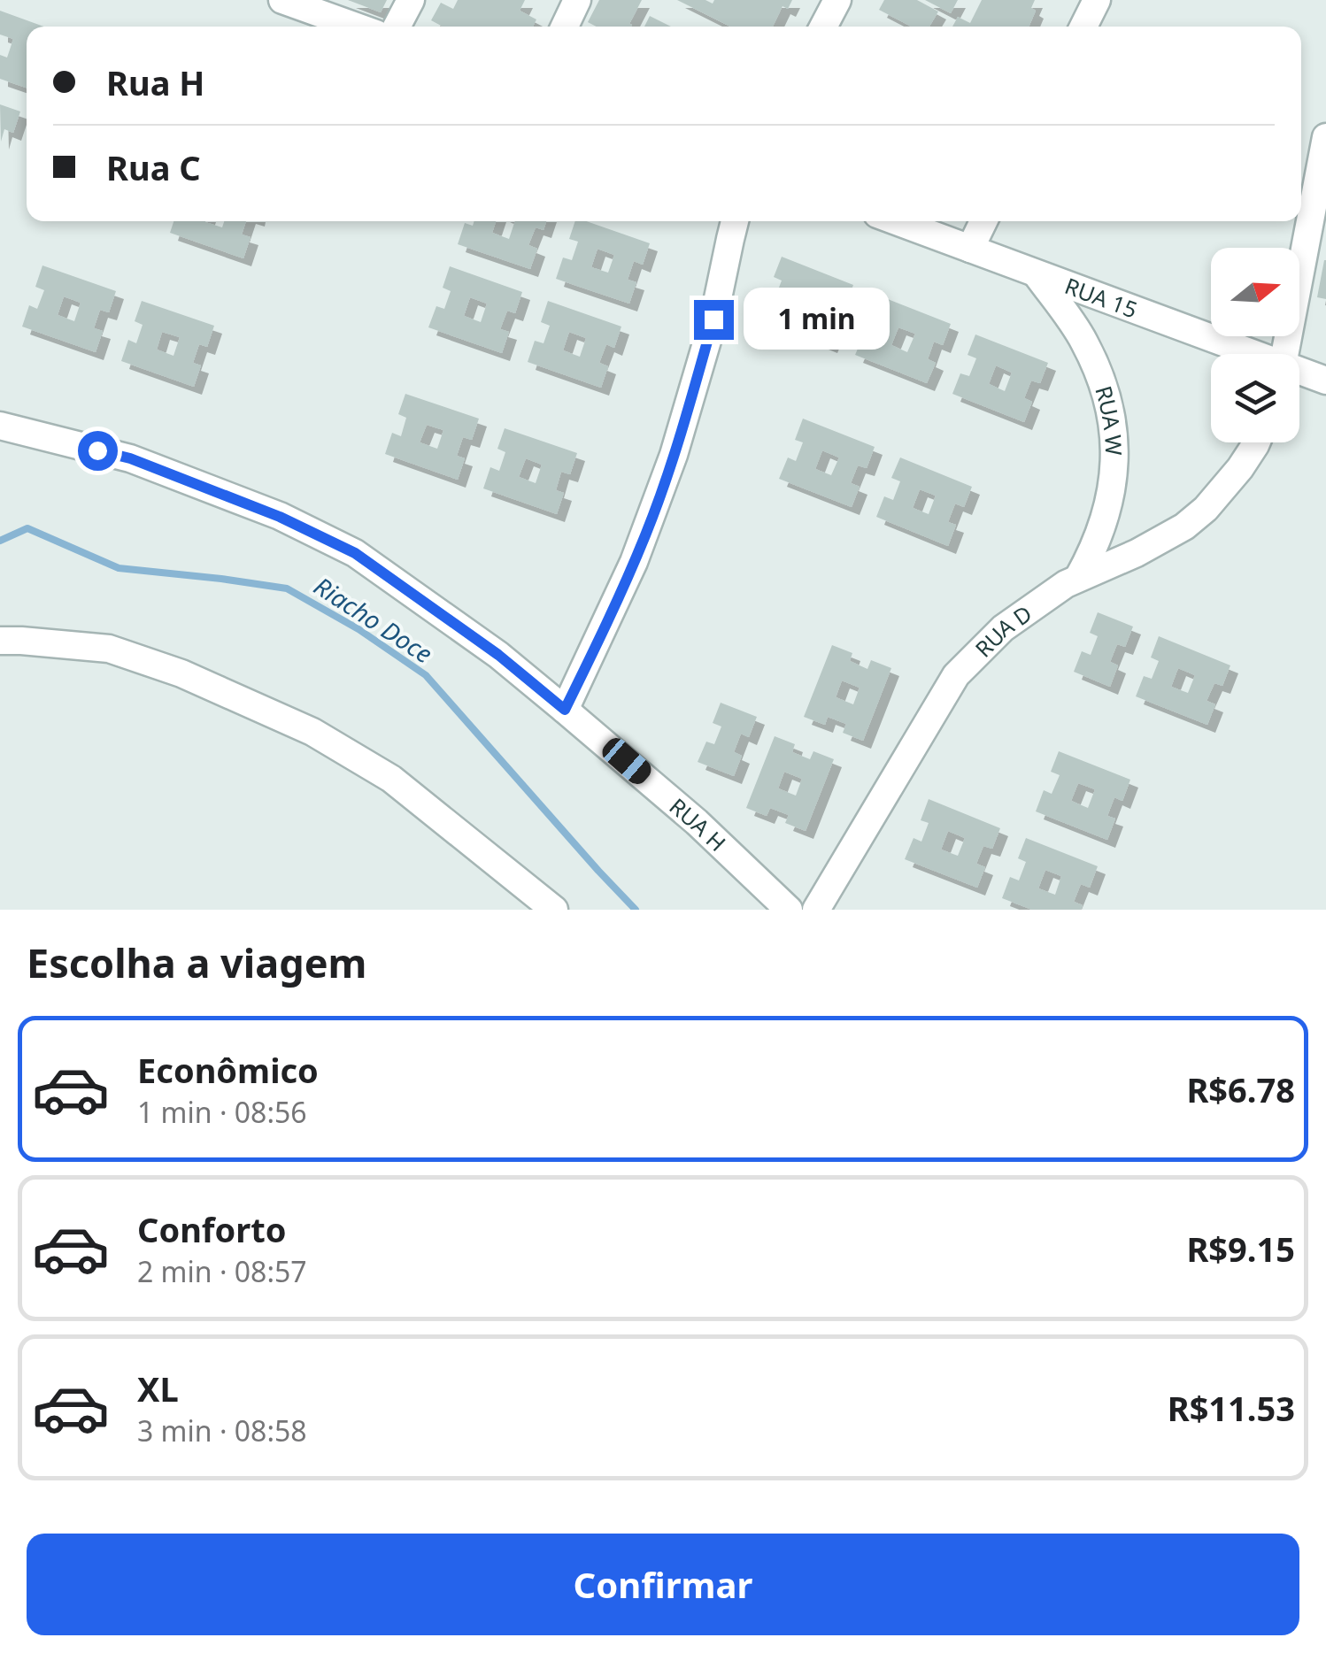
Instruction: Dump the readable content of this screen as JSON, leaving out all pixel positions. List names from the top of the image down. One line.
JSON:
{"streets":{"street":["RUA 15","RUA W","RUA D","RUA H"]},"crossings":[["RUA 15","RUA W"],["RUA W","RUA D"]],"water":["Riacho Doce"],"north":"right","page":{"banner":["Rua H","Rua C"],"bubble":"1 min","heading":"Escolha a viagem","list":[{"name":"Econômico","note":"1 min · 08:56","value":"R$6.78"},{"name":"Conforto","note":"2 min · 08:57","value":"R$9.15"},{"name":"XL","note":"3 min · 08:58","value":"R$11.53"}],"buttons":"Confirmar"}}
